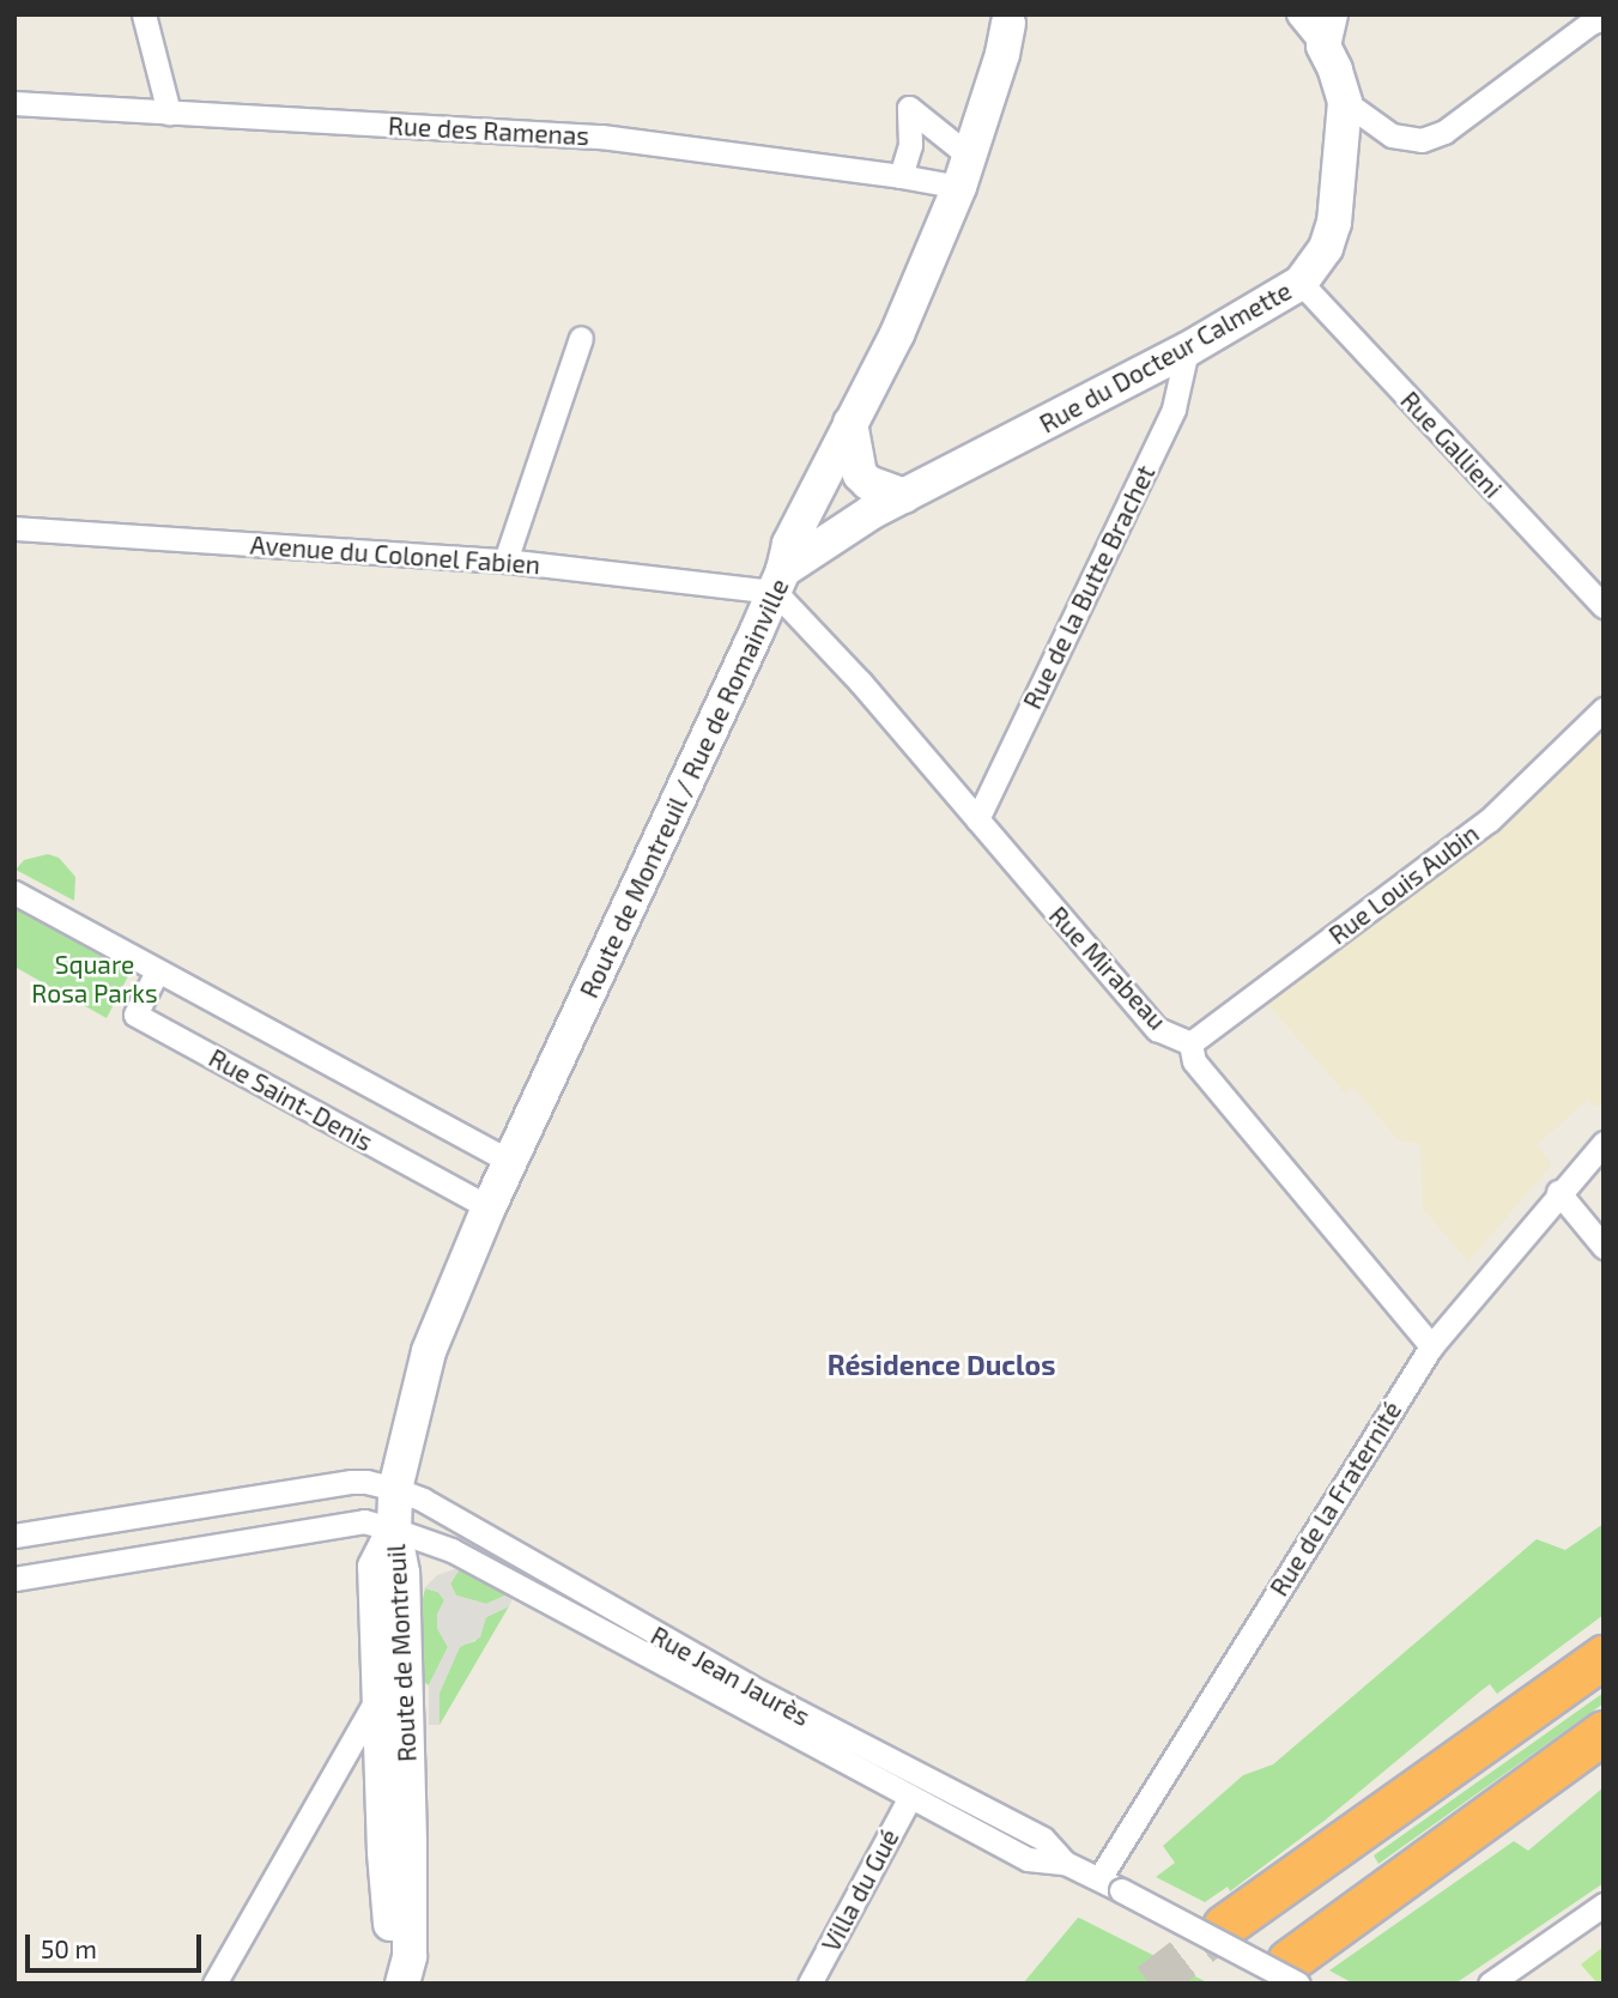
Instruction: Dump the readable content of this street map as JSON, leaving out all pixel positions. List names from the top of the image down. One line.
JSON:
{"streets":{"main road":["Rue du Docteur Calmette","Route de Montreuil / Rue de Romainville","Route de Montreuil"],"street":["Rue des Ramenas","Rue Gallieni","Avenue du Colonel Fabien","Rue de la Butte Brachet","Rue Louis Aubin","Rue Mirabeau","Rue Saint-Denis","Rue de la Fraternité","Rue Jean Jaurès","Villa du Gué"]},"crossings":[["Rue des Ramenas","Route de Montreuil / Rue de Romainville"],["Rue du Docteur Calmette","Rue Gallieni"],["Rue du Docteur Calmette","Avenue du Colonel Fabien"],["Rue du Docteur Calmette","Rue de la Butte Brachet"],["Rue du Docteur Calmette","Route de Montreuil / Rue de Romainville"],["Rue du Docteur Calmette","Rue Mirabeau"],["Avenue du Colonel Fabien","Route de Montreuil / Rue de Romainville"],["Avenue du Colonel Fabien","Rue Mirabeau"],["Rue de la Butte Brachet","Rue Mirabeau"],["Route de Montreuil / Rue de Romainville","Rue Mirabeau"],["Route de Montreuil / Rue de Romainville","Rue Saint-Denis"],["Route de Montreuil / Rue de Romainville","Route de Montreuil"],["Route de Montreuil / Rue de Romainville","Rue Jean Jaurès"],["Rue Louis Aubin","Rue Mirabeau"],["Rue Mirabeau","Rue de la Fraternité"],["Rue de la Fraternité","Rue Jean Jaurès"],["Route de Montreuil","Rue Jean Jaurès"],["Rue Jean Jaurès","Villa du Gué"]],"districts":["Résidence Duclos"],"parks":["Square Rosa Parks"],"scale_bar":"50 m"}
